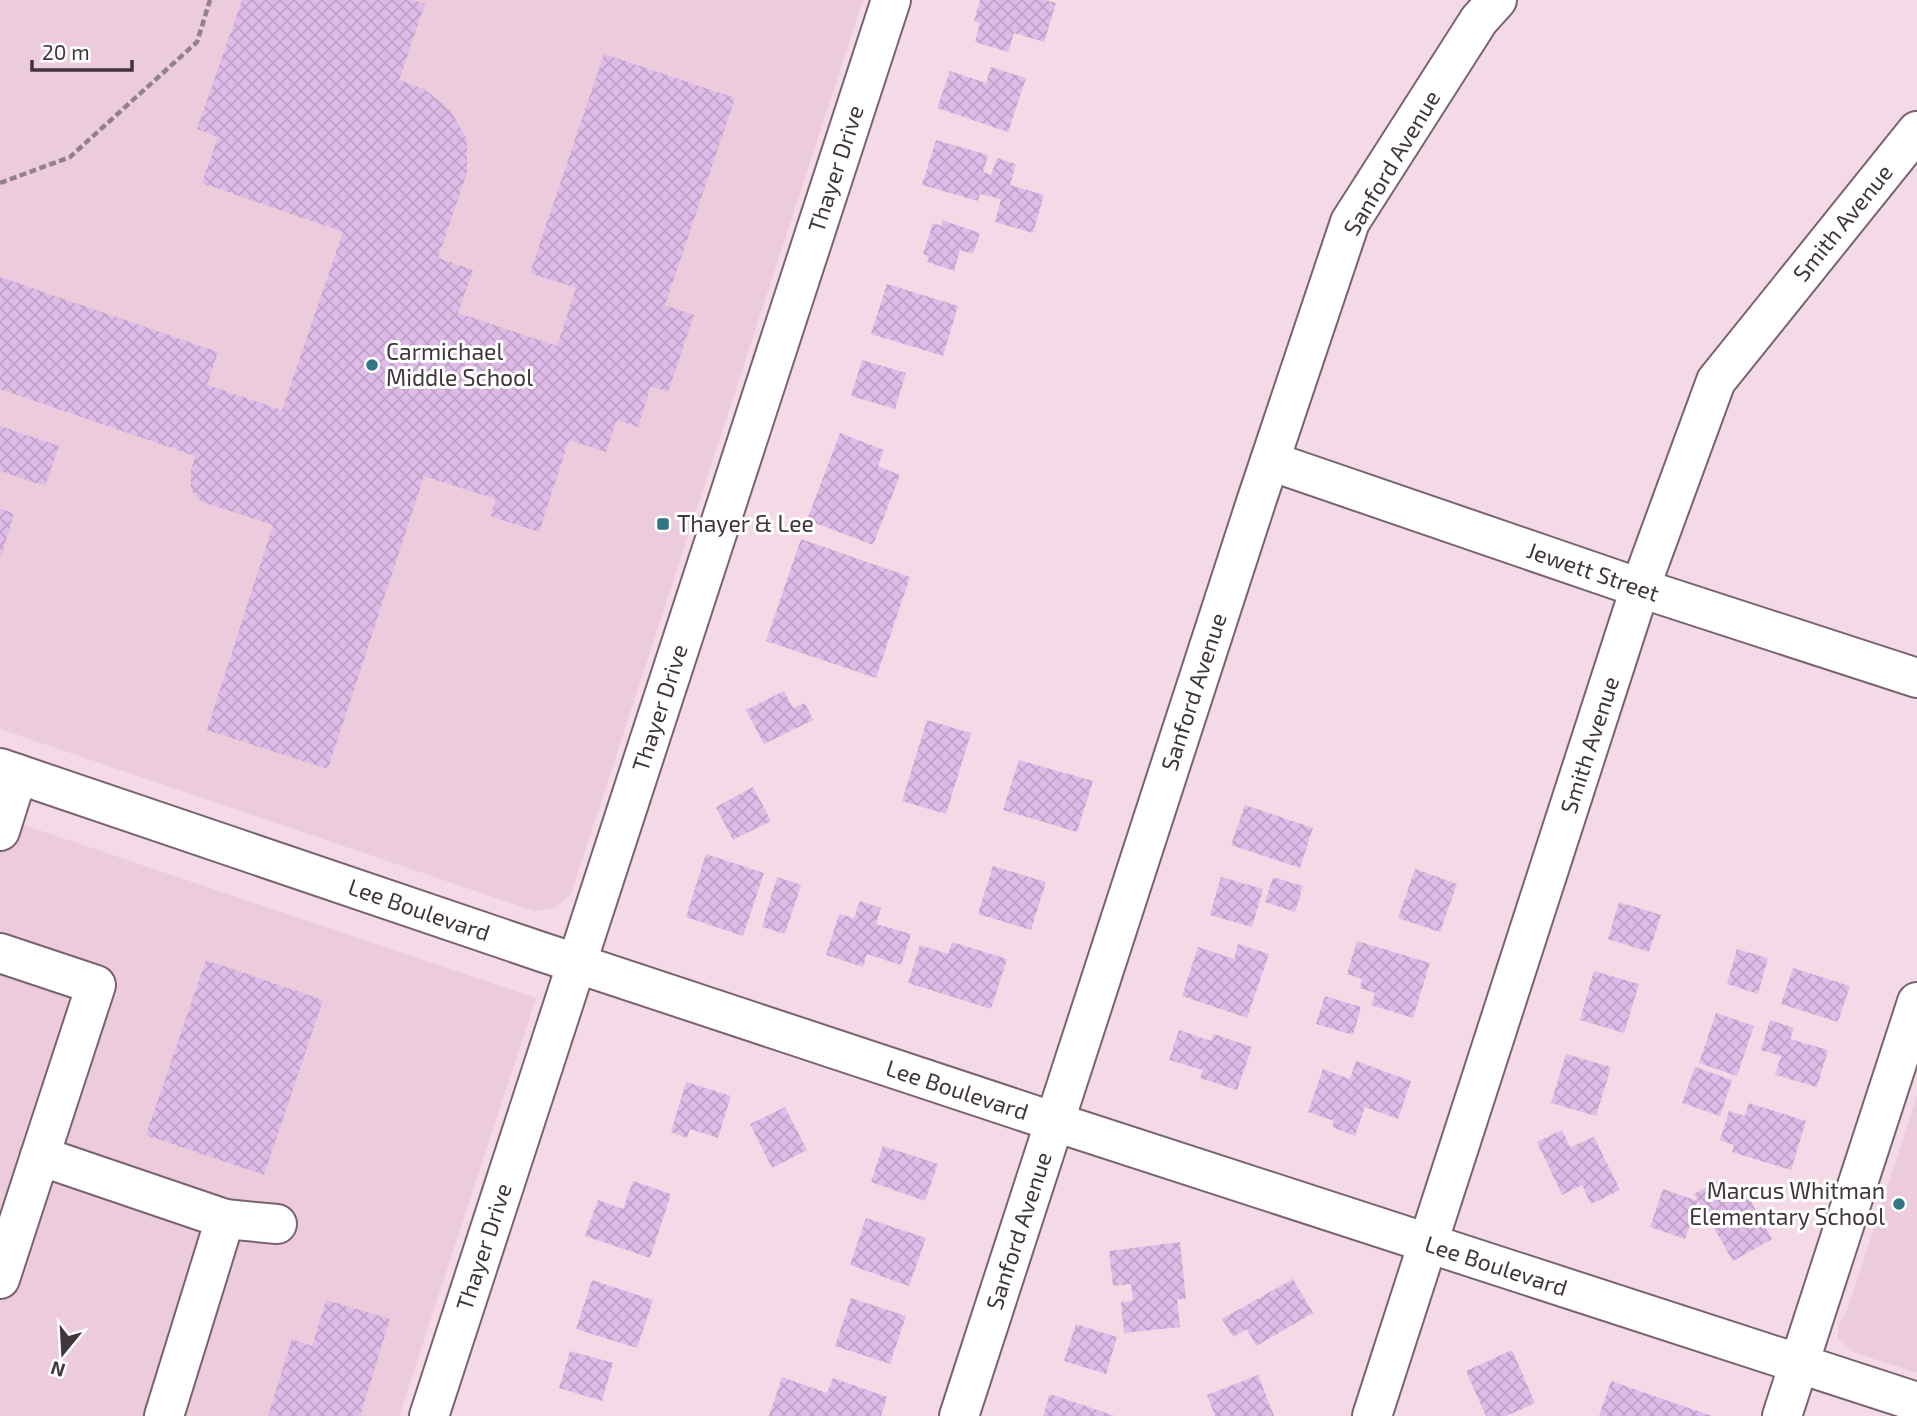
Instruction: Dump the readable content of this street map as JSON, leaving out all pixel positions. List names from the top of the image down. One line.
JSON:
{"streets":{"street":["Sanford Avenue","Thayer Drive","Smith Avenue","Jewett Street","Lee Boulevard"]},"crossings":[["Sanford Avenue","Jewett Street"],["Sanford Avenue","Lee Boulevard"],["Thayer Drive","Lee Boulevard"],["Smith Avenue","Jewett Street"],["Smith Avenue","Lee Boulevard"]],"places":{"other":["Carmichael Middle School","Marcus Whitman Elementary School"],"transit":["Thayer & Lee"]},"scale_bar":"20 m","north":"bottom"}
